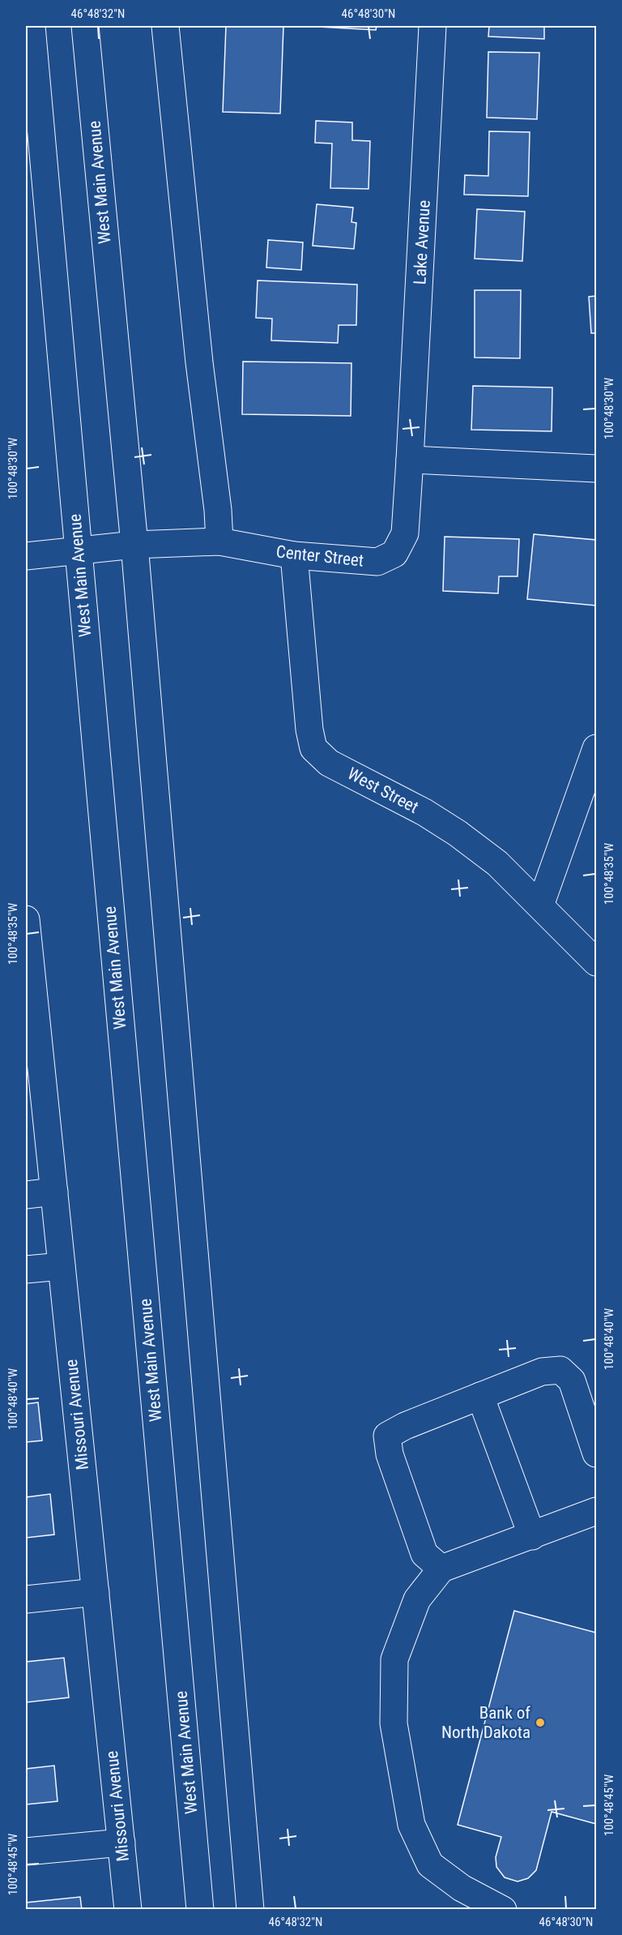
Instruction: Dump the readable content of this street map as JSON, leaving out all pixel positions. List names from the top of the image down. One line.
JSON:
{"streets":{"main road":["West Main Avenue","Lake Avenue","Center Street","West Street","Missouri Avenue"]},"crossings":[["West Main Avenue","Center Street"],["Lake Avenue","Center Street"],["Center Street","West Street"]],"places":["Bank of North Dakota"],"coordinates":["46°48'32\"N","46°48'30\"N","100°48'30\"W","100°48'35\"W","100°48'40\"W","100°48'45\"W"]}
